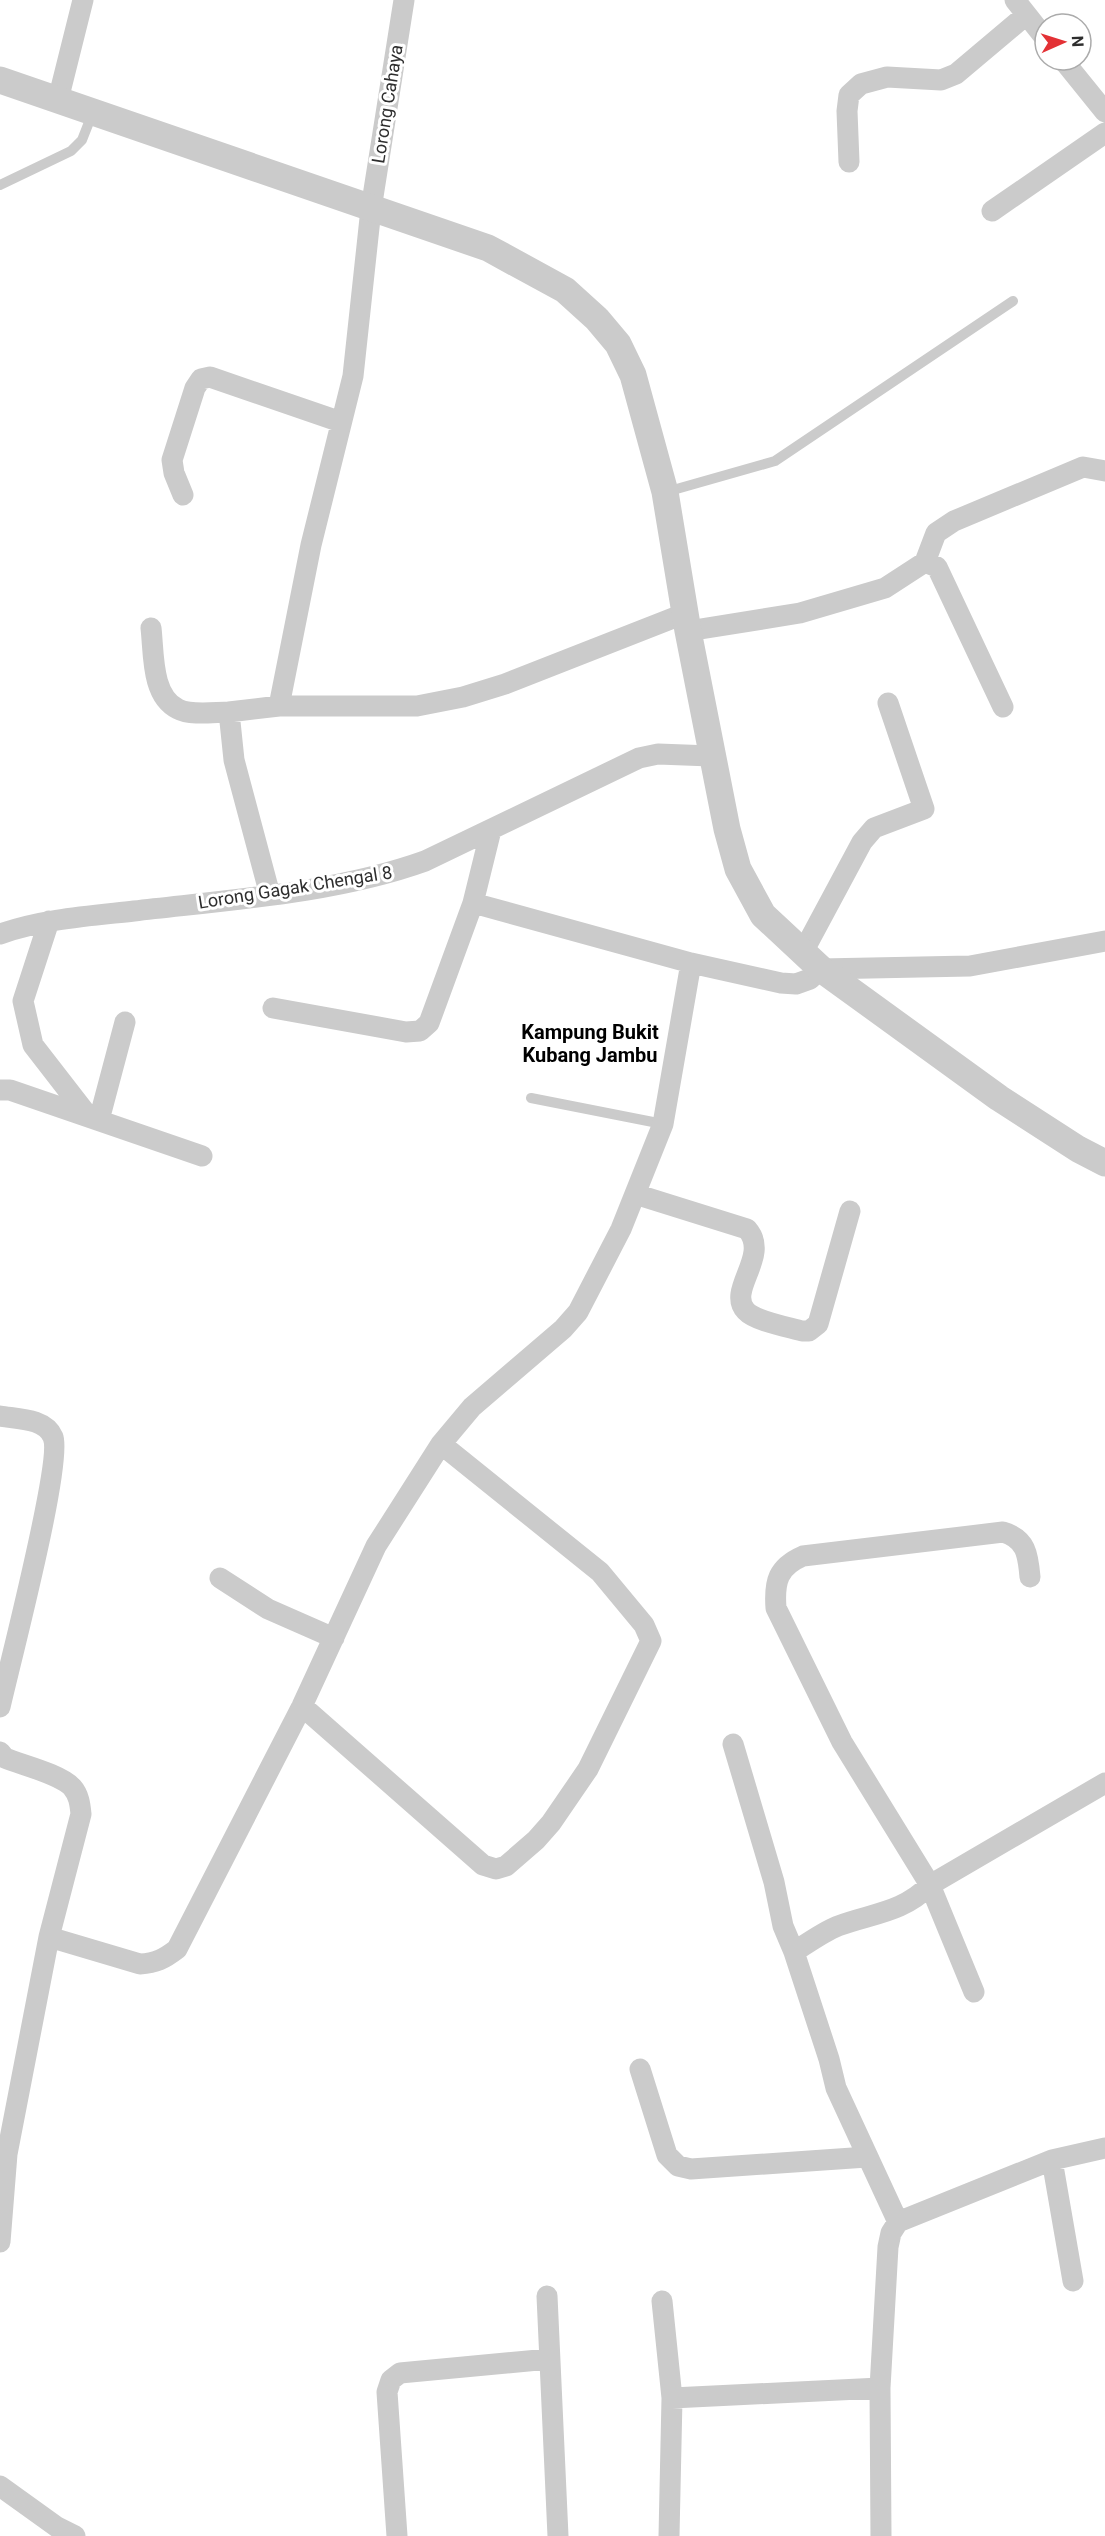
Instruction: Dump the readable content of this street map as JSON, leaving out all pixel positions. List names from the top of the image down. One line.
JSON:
{"streets":{"street":["Lorong Cahaya","Lorong Gagak Chengal 8"]},"districts":["Kampung Bukit Kubang Jambu"],"north":"right"}
